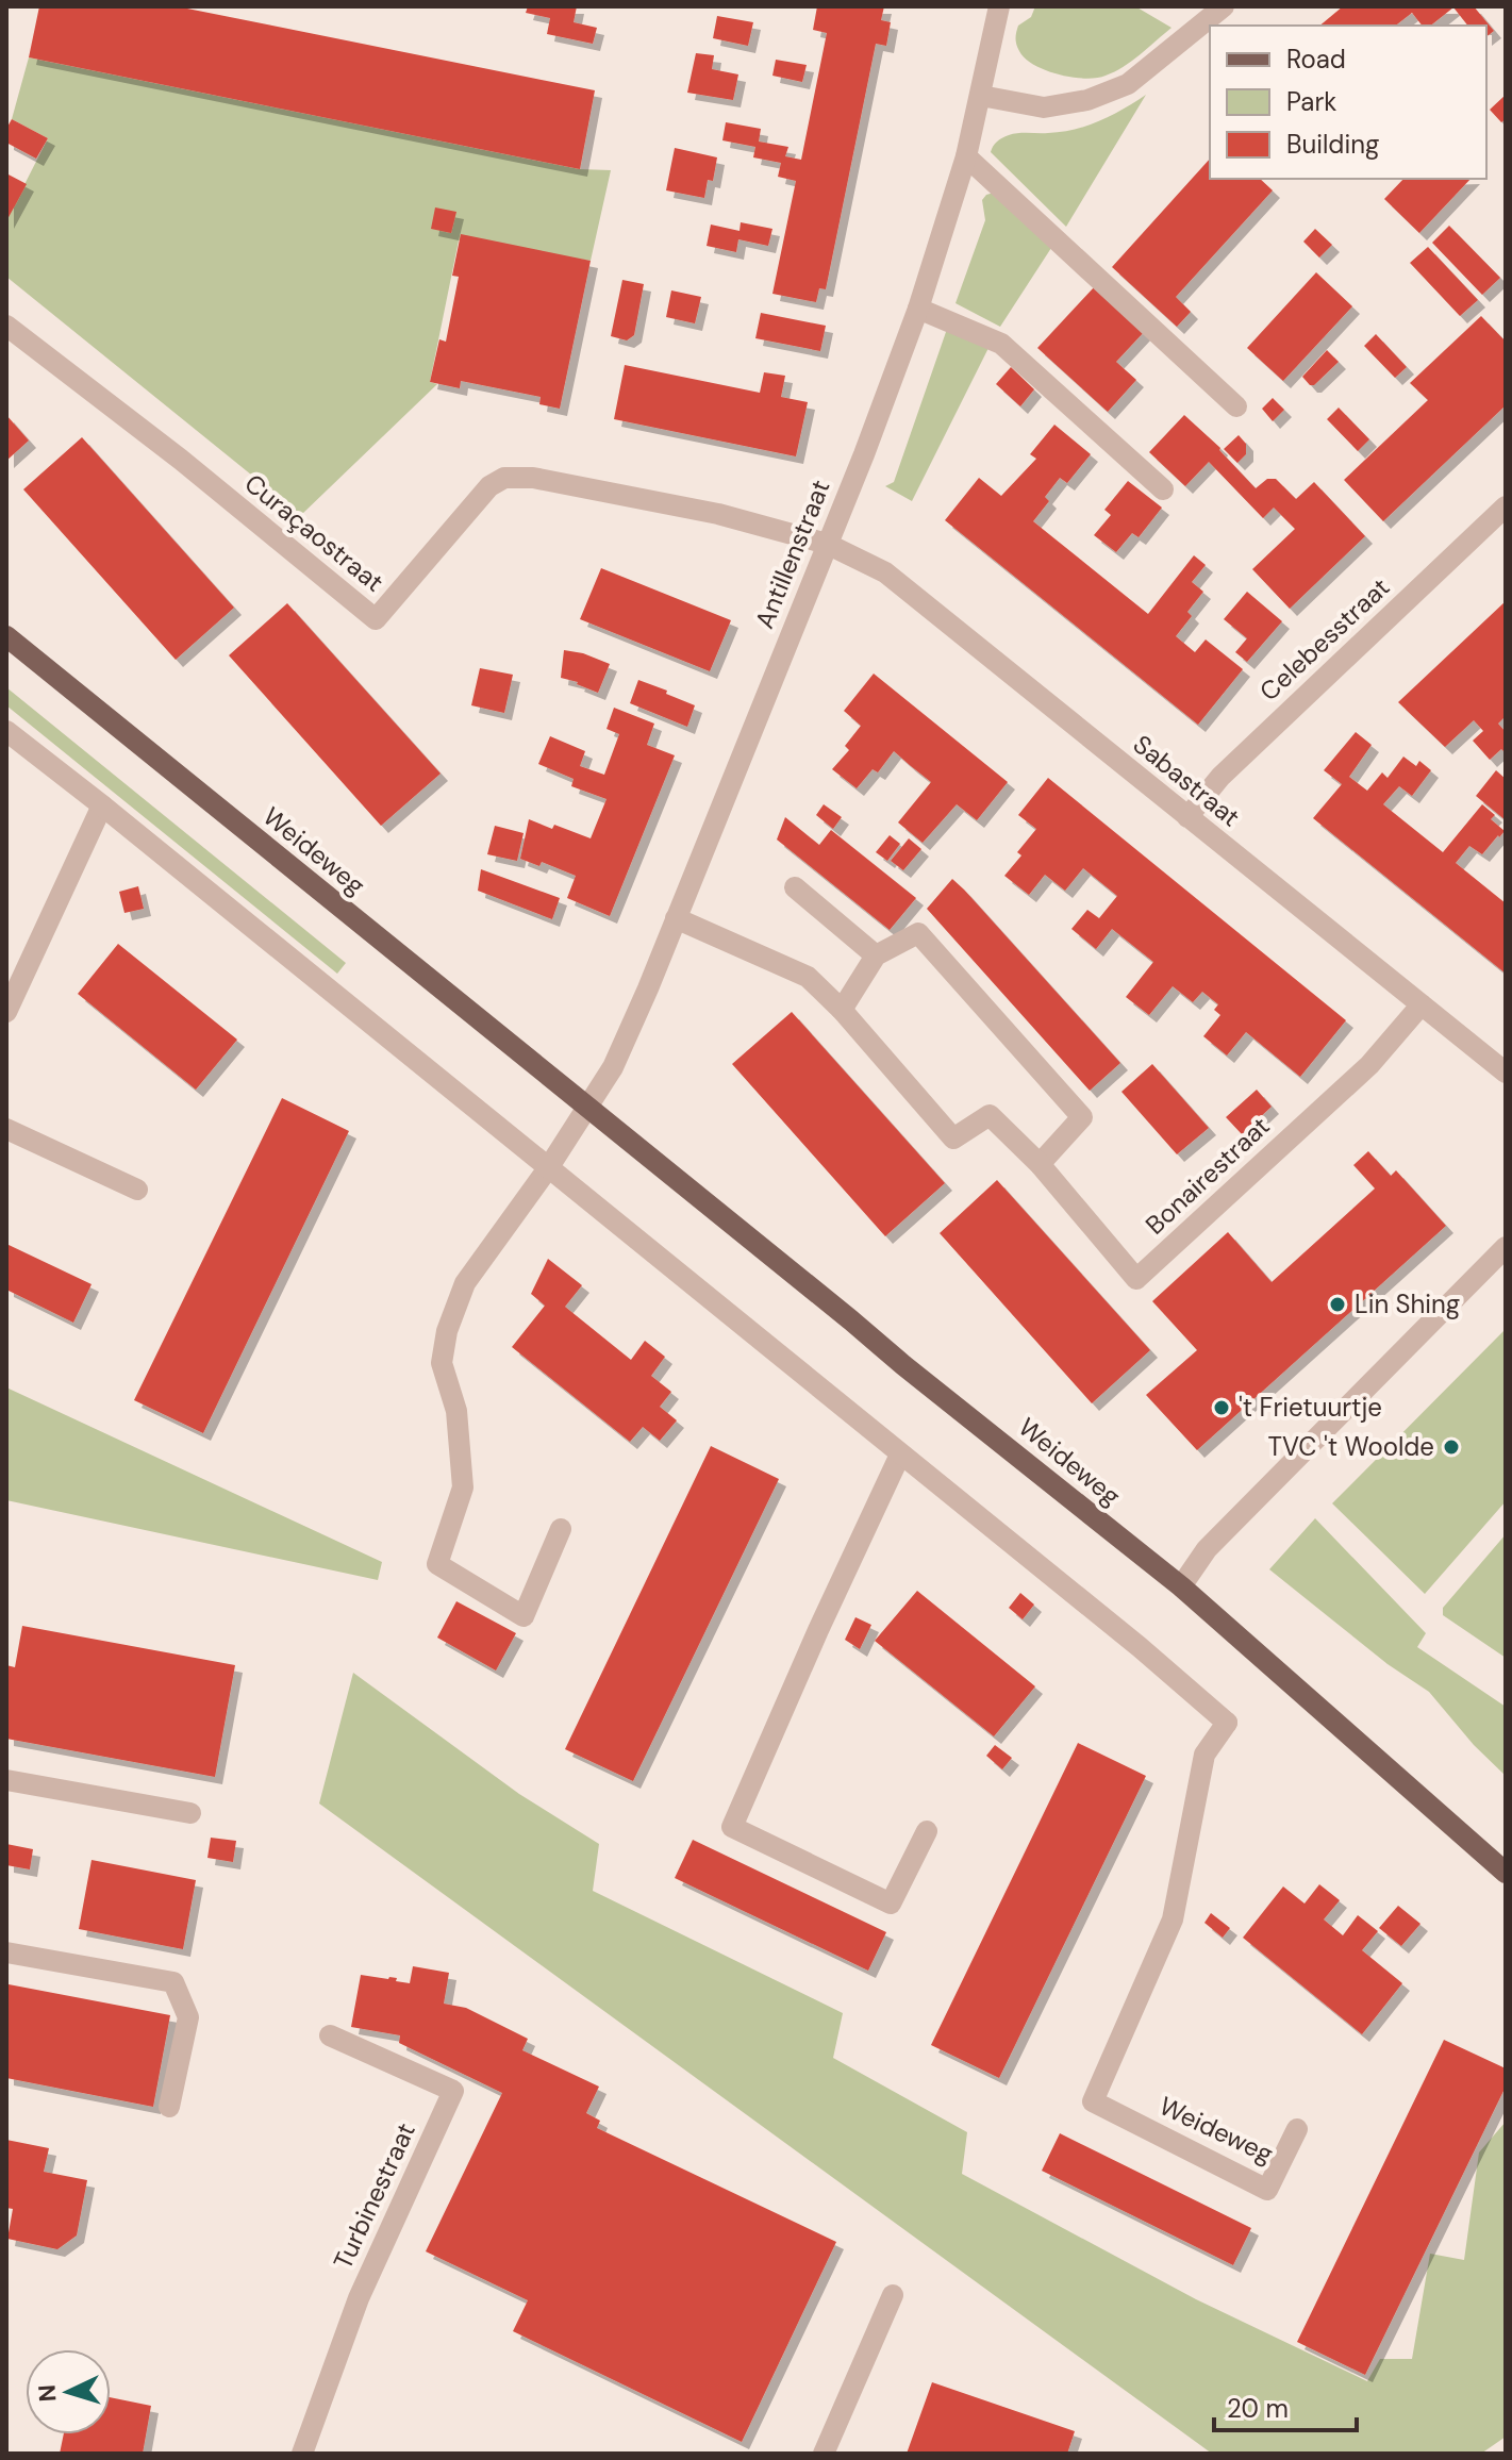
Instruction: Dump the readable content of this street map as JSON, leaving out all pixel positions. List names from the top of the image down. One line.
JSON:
{"streets":{"main road":["Weideweg"],"street":["Curaçaostraat","Antillenstraat","Celebesstraat","Sabastraat","Bonairestraat","Turbinestraat"]},"crossings":[["Curaçaostraat","Antillenstraat"],["Curaçaostraat","Sabastraat"],["Antillenstraat","Sabastraat"],["Antillenstraat","Weideweg"],["Antillenstraat","Bonairestraat"],["Celebesstraat","Sabastraat"],["Sabastraat","Bonairestraat"]],"places":["Lin Shing","'t Frietuurtje","TVC 't Woolde"],"legend":["Road","Park","Building"],"scale_bar":"20 m","north":"left"}
